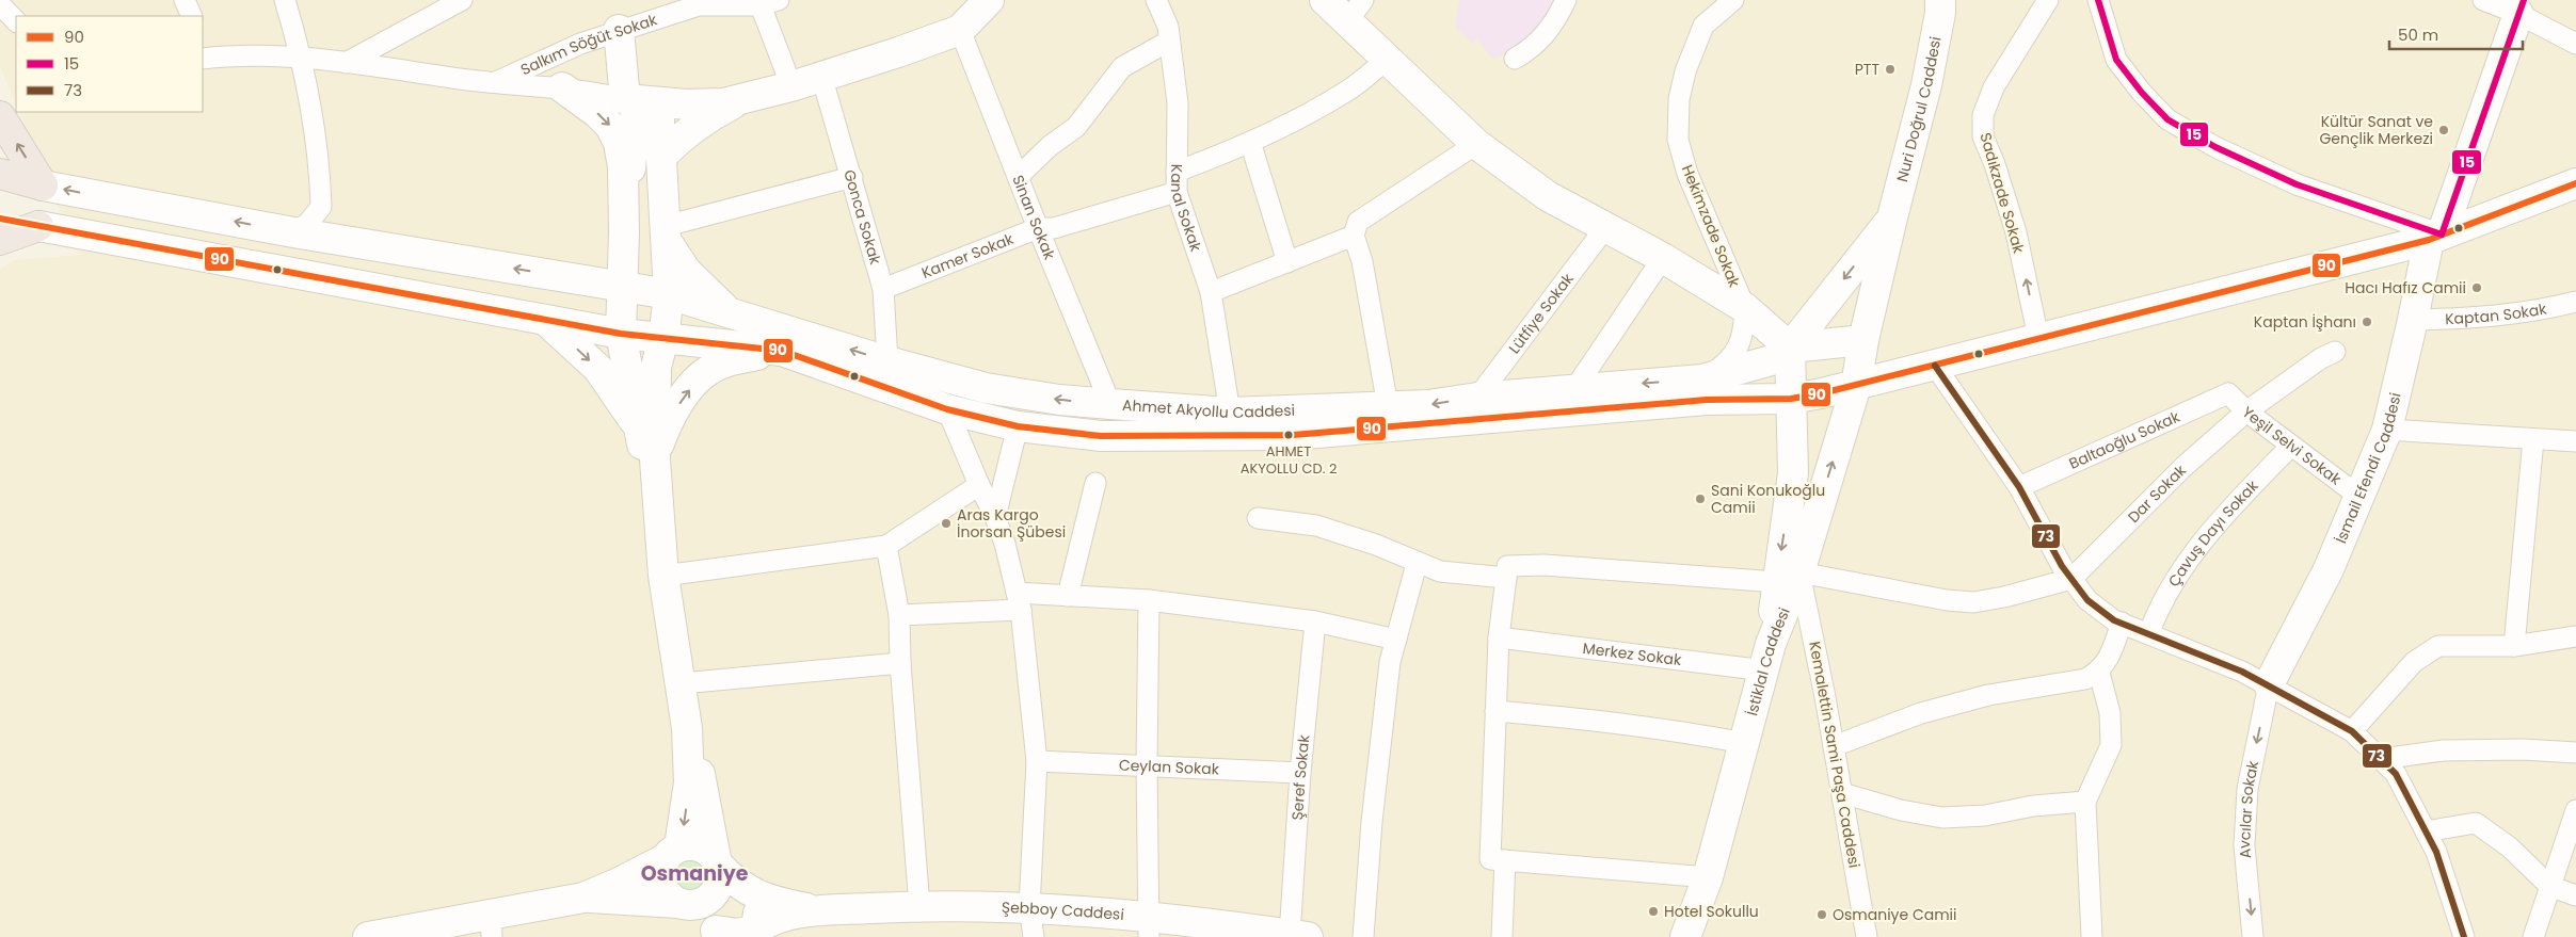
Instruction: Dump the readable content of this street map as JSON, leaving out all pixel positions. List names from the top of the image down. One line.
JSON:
{"streets":{"main road":["Nuri Doğrul Caddesi","Ahmet Akyollu Caddesi","İsmail Efendi Caddesi","İstiklal Caddesi","Şebboy Caddesi"],"street":["Salkım Söğüt Sokak","Sadıkzade Sokak","Kanal Sokak","Gonca Sokak","Sinan Sokak","Hekimzade Sokak","Kamer Sokak","Lütfiye Sokak","Kaptan Sokak","Baltaoğlu Sokak","Yeşil Selvi Sokak","Dar Sokak","Çavuş Dayı Sokak","Merkez Sokak","Kemalettin Sami Paşa Caddesi","Ceylan Sokak","Şeref Sokak","Avcılar Sokak"]},"crossings":[["Nuri Doğrul Caddesi","İstiklal Caddesi"],["Kanal Sokak","Kamer Sokak"],["Kanal Sokak","Ahmet Akyollu Caddesi"],["Gonca Sokak","Kamer Sokak"],["Gonca Sokak","Ahmet Akyollu Caddesi"],["Sinan Sokak","Kamer Sokak"],["Sinan Sokak","Ahmet Akyollu Caddesi"],["Lütfiye Sokak","Ahmet Akyollu Caddesi"],["Kaptan Sokak","İsmail Efendi Caddesi"],["Baltaoğlu Sokak","Yeşil Selvi Sokak"],["Yeşil Selvi Sokak","İsmail Efendi Caddesi"],["Yeşil Selvi Sokak","Dar Sokak"],["Yeşil Selvi Sokak","Çavuş Dayı Sokak"],["İsmail Efendi Caddesi","Avcılar Sokak"],["Merkez Sokak","İstiklal Caddesi"],["İstiklal Caddesi","Kemalettin Sami Paşa Caddesi"],["Ceylan Sokak","Şeref Sokak"],["Şeref Sokak","Şebboy Caddesi"]],"one_way":["Sadıkzade Sokak"],"districts":["Osmaniye"],"places":["PTT","Kültür Sanat ve Gençlik Merkezi","Hacı Hafız Camii","Kaptan İşhanı","AHMET AKYOLLU CD. 2","Sani Konukoğlu Camii","Aras Kargo İnorsan Şübesi","Hotel Sokullu","Osmaniye Camii"],"lines":["transit line 15","transit line 90","transit line 73"],"legend":["90","15","73"],"scale_bar":"50 m"}
